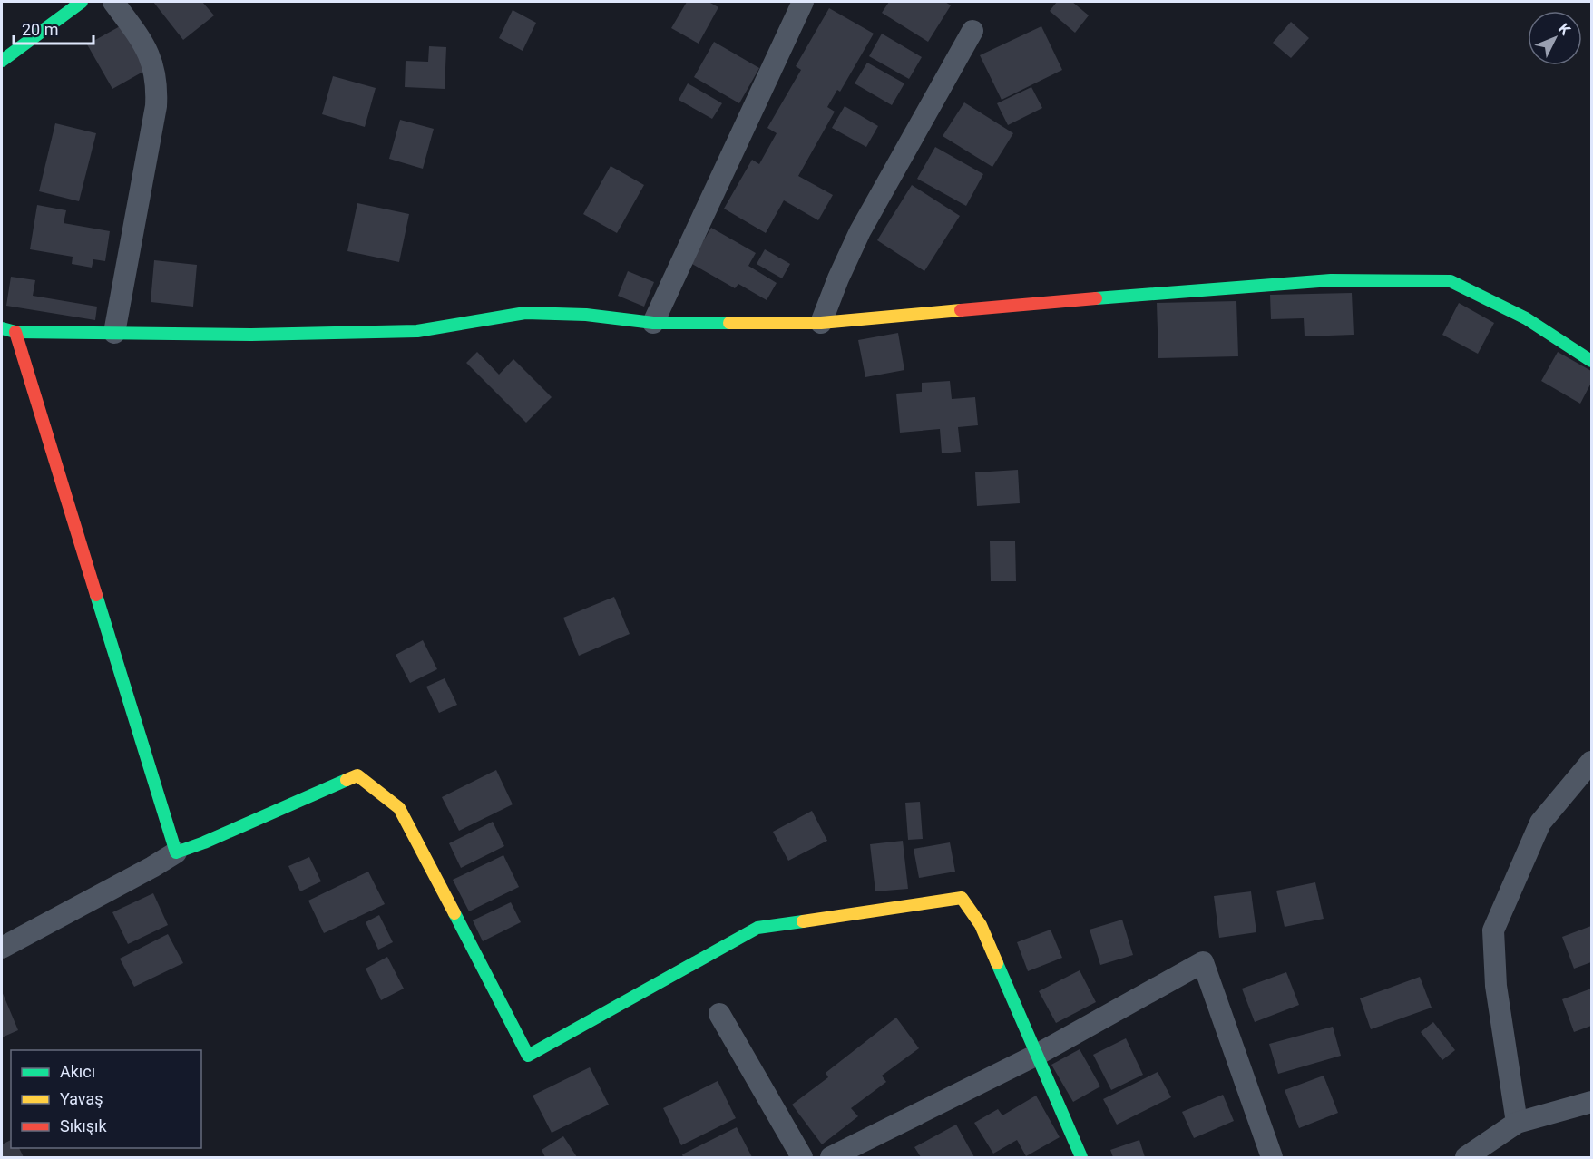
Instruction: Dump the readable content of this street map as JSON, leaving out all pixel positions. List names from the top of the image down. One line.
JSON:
{"legend":["Akıcı","Yavaş","Sıkışık"],"scale_bar":"20 m","north":"top right"}
